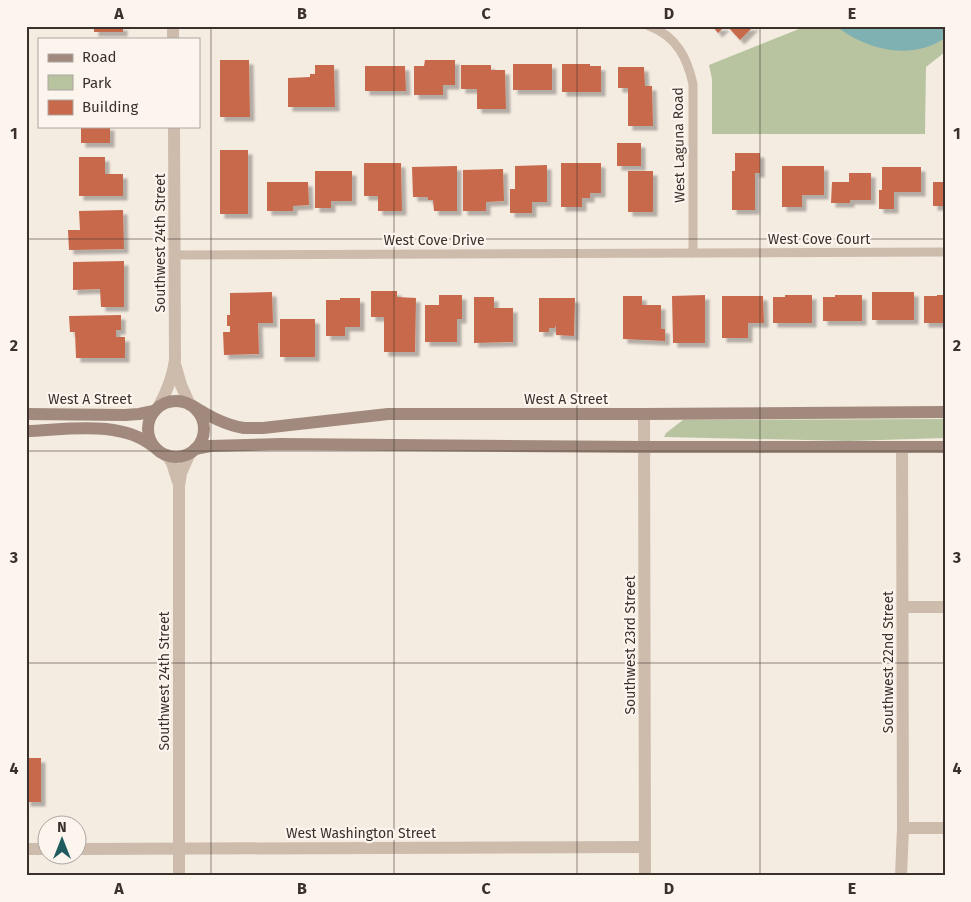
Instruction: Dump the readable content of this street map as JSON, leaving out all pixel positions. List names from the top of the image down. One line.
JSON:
{"streets":{"main road":["West A Street"],"street":["Southwest 24th Street","Southwest 23rd Street","Southwest 22nd Street","West Washington Street"],"lane":["West Laguna Road","West Cove Court","West Cove Drive"]},"crossings":[["West Laguna Road","West Cove Court"],["West Laguna Road","West Cove Drive"],["West Cove Court","West Cove Drive"],["West Cove Drive","Southwest 24th Street"],["Southwest 24th Street","West A Street"],["Southwest 24th Street","West Washington Street"],["West A Street","Southwest 23rd Street"],["Southwest 23rd Street","West Washington Street"]],"legend":["Road","Park","Building"],"north":"top","grid":{"columns":["A","B","C","D","E"],"rows":["1","2","3","4"]}}
